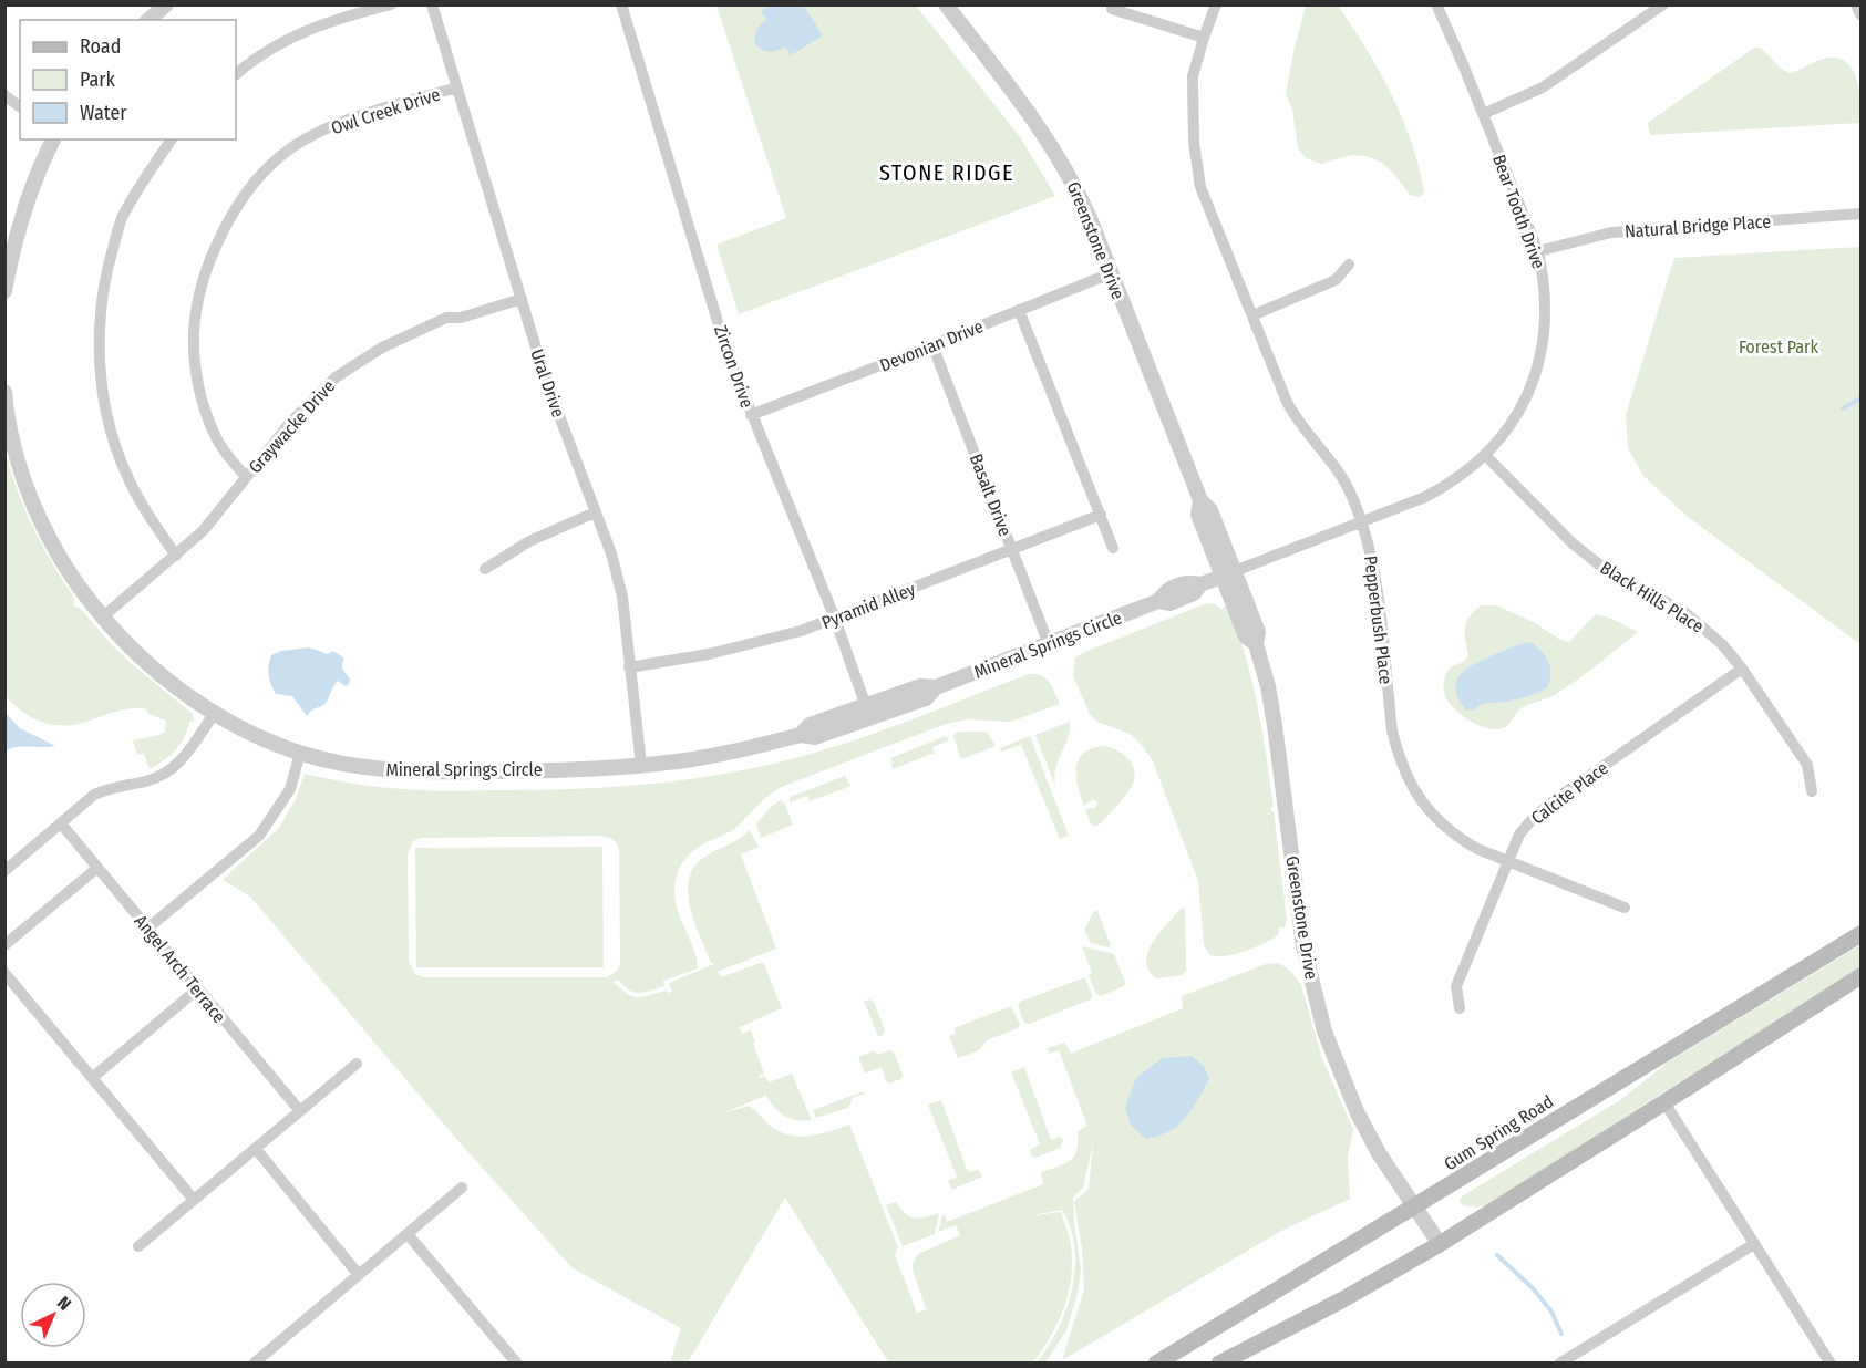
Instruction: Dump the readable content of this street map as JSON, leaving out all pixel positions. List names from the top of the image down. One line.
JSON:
{"streets":{"main road":["Gum Spring Road"],"street":["Owl Creek Drive","Bear Tooth Drive","Natural Bridge Place","Greenstone Drive","Devonian Drive","Zircon Drive","Ural Drive","Graywacke Drive","Basalt Drive","Black Hills Place","Pyramid Alley","Pepperbush Place","Mineral Springs Circle","Calcite Place","Angel Arch Terrace"]},"crossings":[["Owl Creek Drive","Ural Drive"],["Owl Creek Drive","Graywacke Drive"],["Bear Tooth Drive","Natural Bridge Place"],["Bear Tooth Drive","Greenstone Drive"],["Bear Tooth Drive","Black Hills Place"],["Bear Tooth Drive","Pepperbush Place"],["Bear Tooth Drive","Mineral Springs Circle"],["Greenstone Drive","Devonian Drive"],["Greenstone Drive","Mineral Springs Circle"],["Greenstone Drive","Gum Spring Road"],["Devonian Drive","Zircon Drive"],["Devonian Drive","Basalt Drive"],["Zircon Drive","Pyramid Alley"],["Zircon Drive","Mineral Springs Circle"],["Ural Drive","Graywacke Drive"],["Ural Drive","Pyramid Alley"],["Ural Drive","Mineral Springs Circle"],["Graywacke Drive","Mineral Springs Circle"],["Basalt Drive","Pyramid Alley"],["Basalt Drive","Mineral Springs Circle"],["Black Hills Place","Calcite Place"],["Pepperbush Place","Calcite Place"]],"districts":["STONE RIDGE"],"parks":["Forest Park"],"legend":["Road","Park","Water"],"north":"top right"}
